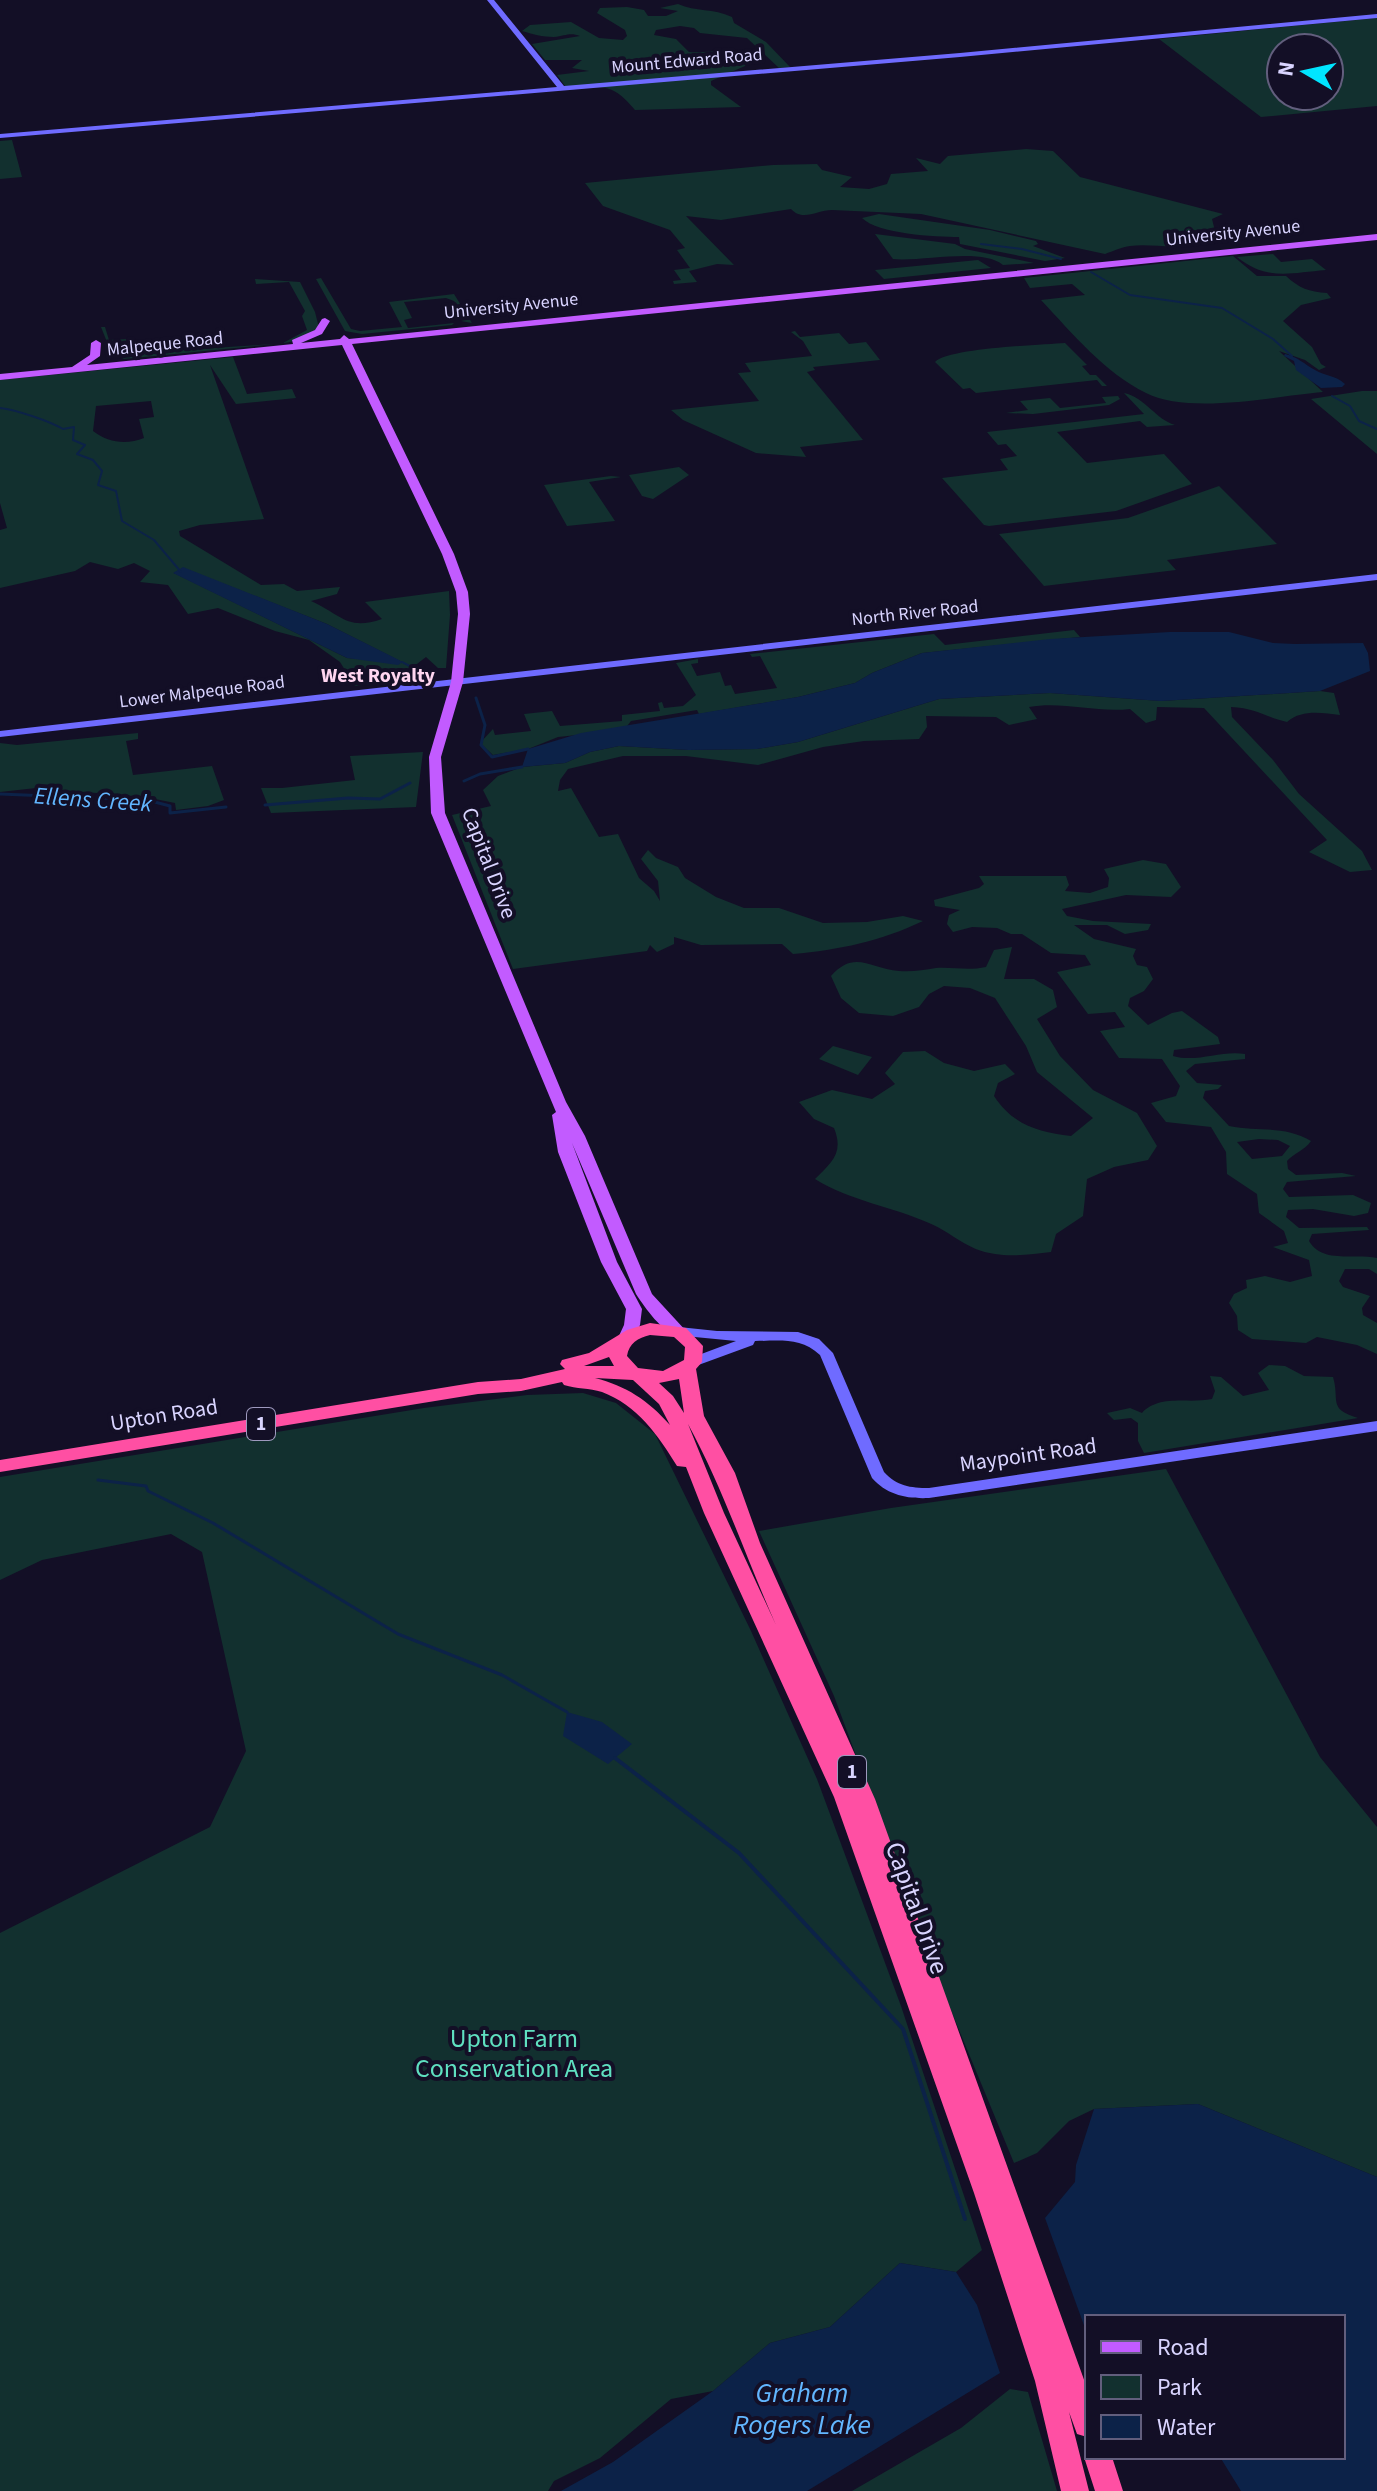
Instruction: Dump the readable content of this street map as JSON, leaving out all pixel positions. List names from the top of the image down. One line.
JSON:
{"streets":{"highway":["Capital Drive","Upton Road","1"],"main road":["University Avenue","Malpeque Road"],"street":["Mount Edward Road","North River Road","Lower Malpeque Road","Maypoint Road"]},"crossings":[["University Avenue","Malpeque Road"],["University Avenue","Capital Drive"],["Malpeque Road","Capital Drive"],["North River Road","Lower Malpeque Road"],["North River Road","Capital Drive"],["Lower Malpeque Road","Capital Drive"],["Capital Drive","Upton Road"],["Capital Drive","Maypoint Road"],["Upton Road","Maypoint Road"]],"districts":["West Royalty"],"water":["Ellens Creek","Graham Rogers Lake"],"parks":["Upton Farm Conservation Area"],"legend":["Road","Park","Water"],"north":"left"}
